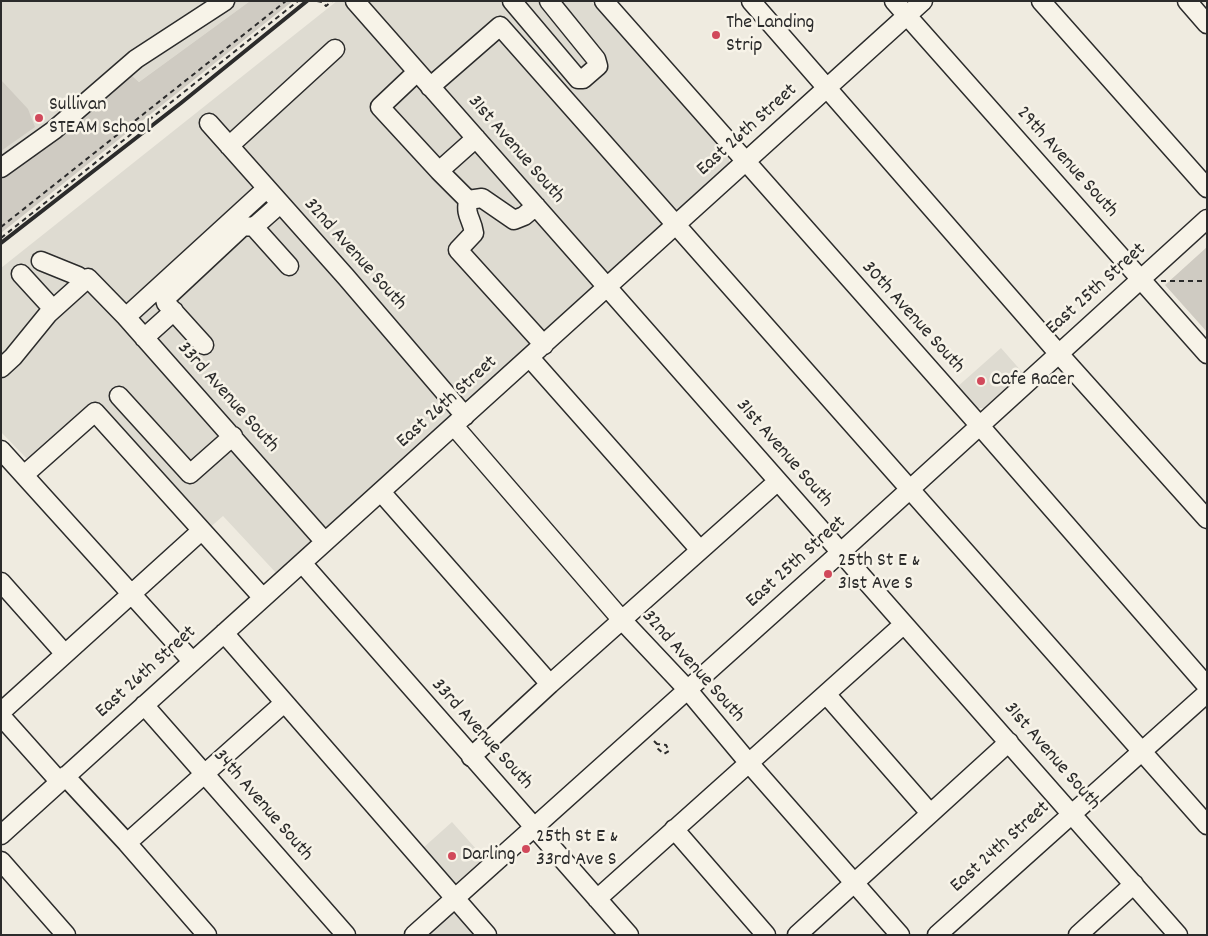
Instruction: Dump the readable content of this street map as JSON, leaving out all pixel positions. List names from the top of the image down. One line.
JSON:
{"streets":{"street":["East 26th Street","31st Avenue South","29th Avenue South","32nd Avenue South","East 25th Street","30th Avenue South","33rd Avenue South","34th Avenue South","East 24th Street"]},"crossings":[["East 26th Street","31st Avenue South"],["East 26th Street","29th Avenue South"],["East 26th Street","32nd Avenue South"],["East 26th Street","30th Avenue South"],["East 26th Street","33rd Avenue South"],["East 26th Street","34th Avenue South"],["31st Avenue South","East 25th Street"],["31st Avenue South","East 24th Street"],["29th Avenue South","East 25th Street"],["32nd Avenue South","East 25th Street"],["East 25th Street","30th Avenue South"],["East 25th Street","33rd Avenue South"]],"places":["The Landing Strip","Sullivan STEAM School","Cafe Racer","25th St E & 31st Ave S","25th St E & 33rd Ave S","Darling"]}
